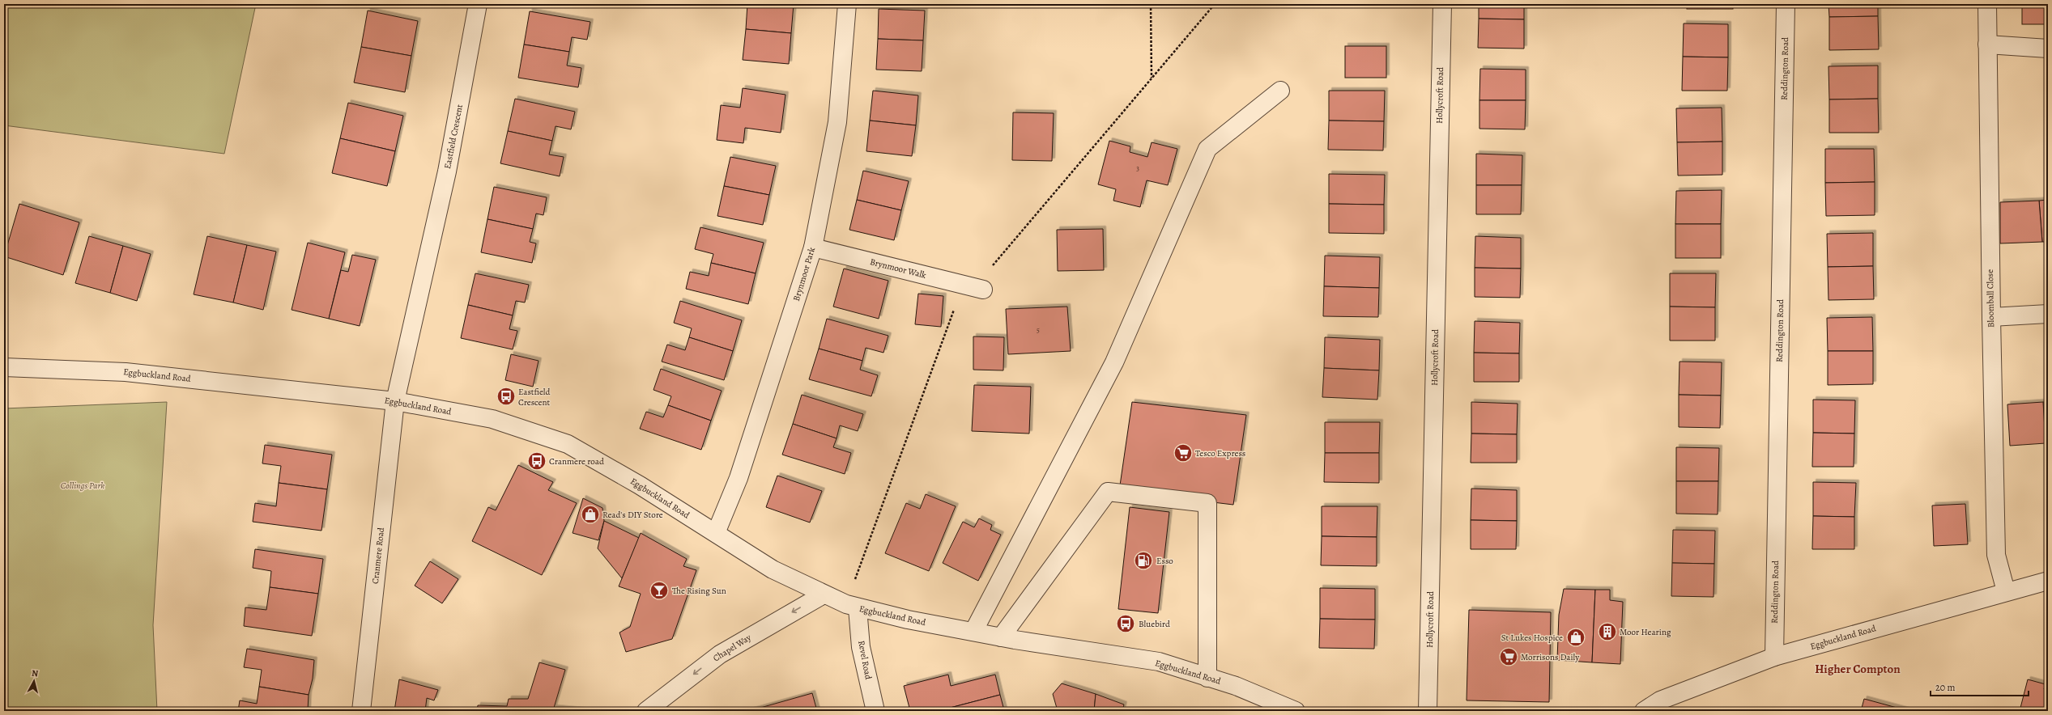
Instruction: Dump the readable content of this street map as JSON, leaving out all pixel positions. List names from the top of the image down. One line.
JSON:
{"streets":{"street":["Reddington Road","Hollycroft Road","Eastfield Crescent","Brynmoor Walk","Brynmoor Park","Bloomball Close","Eggbuckland Road","Cranmere Road","Chapel Way","Revel Road"]},"crossings":[["Reddington Road","Eggbuckland Road"],["Eastfield Crescent","Eggbuckland Road"],["Eastfield Crescent","Cranmere Road"],["Brynmoor Walk","Brynmoor Park"],["Brynmoor Park","Eggbuckland Road"],["Bloomball Close","Eggbuckland Road"],["Eggbuckland Road","Cranmere Road"],["Eggbuckland Road","Chapel Way"],["Eggbuckland Road","Revel Road"]],"one_way":["Chapel Way"],"districts":["Higher Compton"],"parks":["Collings Park"],"places":{"bus stop":["Eastfield Crescent","Cranmere road","Bluebird"],"supermarket":["Tesco Express","Morrisons Daily"],"shop":["Read's DIY Store","St Lukes Hospice"],"fuel station":["Esso"],"bar":["The Rising Sun"],"building":["Moor Hearing"]},"house_numbers":["3","5"],"scale_bar":"20 m","north":"top"}
